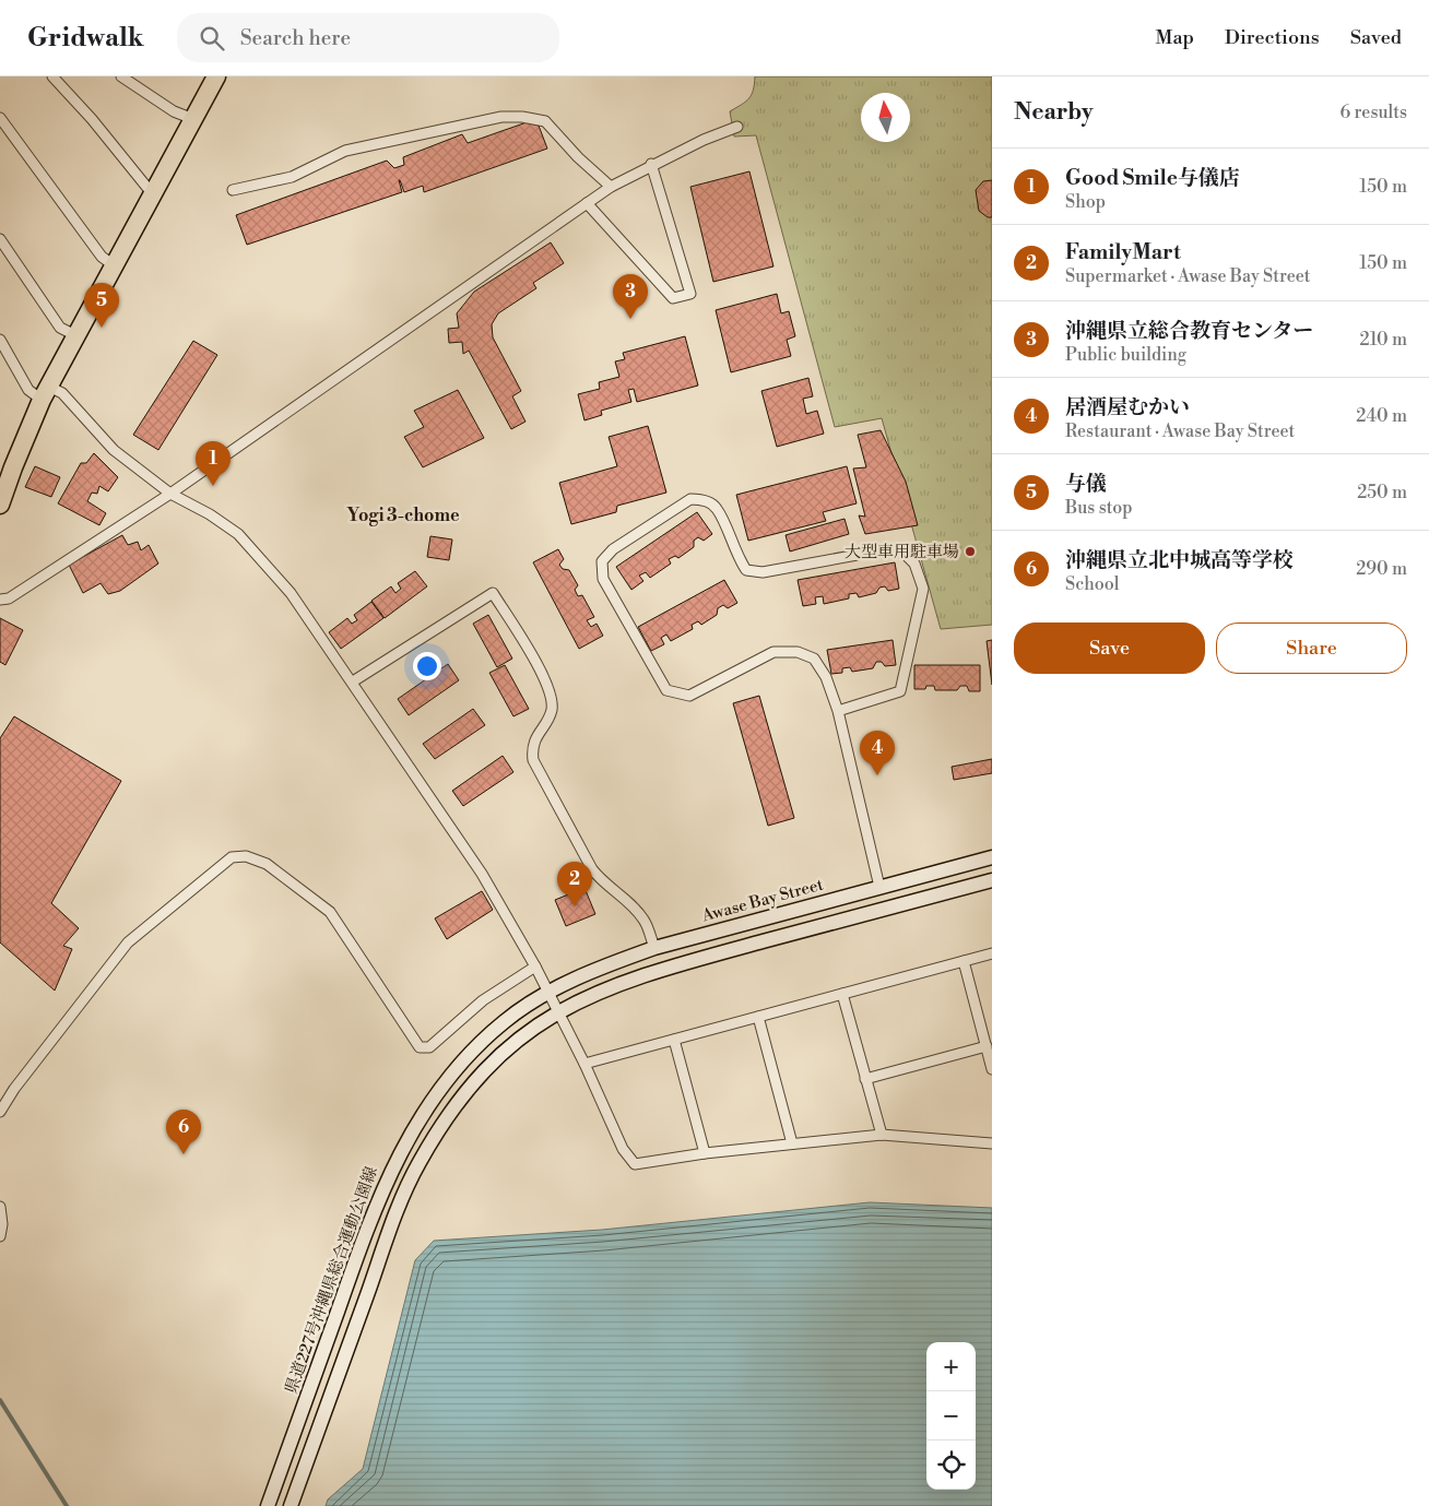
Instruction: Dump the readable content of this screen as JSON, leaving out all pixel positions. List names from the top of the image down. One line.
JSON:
{"streets":{"main road":["Awase Bay Street","県道227号沖縄県総合運動公園線"]},"crossings":[["Awase Bay Street","県道227号沖縄県総合運動公園線"]],"districts":["Yogi 3-chome"],"places":["大型車用駐車場"],"north":"top","page":{"header":"Gridwalk","search":"Search here","nav":["Map","Directions","Saved"],"heading":["Nearby","6 results"],"list":[{"mark":"1","name":"Good Smile与儀店","note":"Shop","value":"150 m"},{"mark":"2","name":"FamilyMart","note":"Supermarket · Awase Bay Street","value":"150 m"},{"mark":"3","name":"沖縄県立総合教育センター","note":"Public building","value":"210 m"},{"mark":"4","name":"居酒屋むかい","note":"Restaurant · Awase Bay Street","value":"240 m"},{"mark":"5","name":"与儀","note":"Bus stop","value":"250 m"},{"mark":"6","name":"沖縄県立北中城高等学校","note":"School","value":"290 m"}],"pins":["3","5","1","4","2","6"],"buttons":["Save","Share"],"map_buttons":["+","−"]}}
